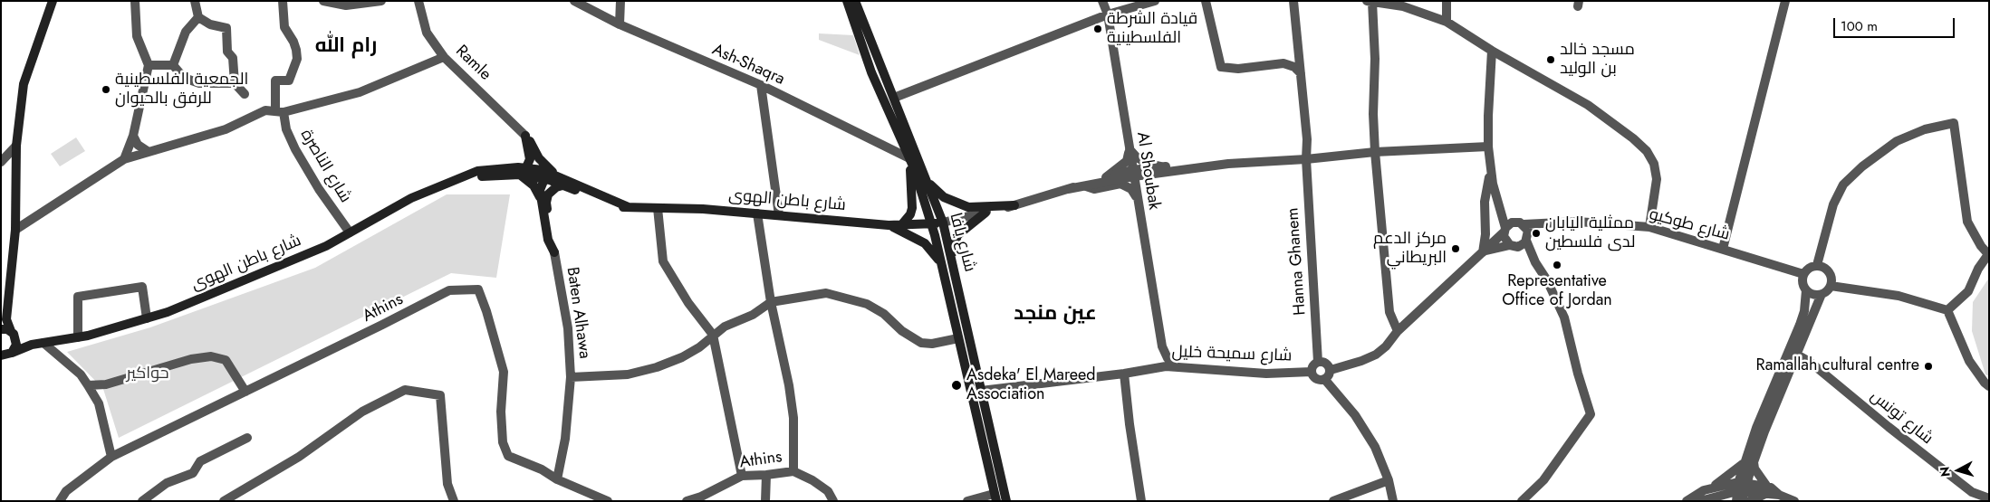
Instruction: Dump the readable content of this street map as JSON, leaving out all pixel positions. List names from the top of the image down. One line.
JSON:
{"streets":{"main road":["شارع باطن الهوى","شارع يافا"],"street":["Ramle","Ash-Shaqra","شارع الناصرة","Al Shoubak","شارع طوكيو","Hanna Ghanem","Athins","Baten Alhawa","شارع سميحة خليل","شارع تونس"]},"crossings":[["Ash-Shaqra","شارع يافا"],["شارع الناصرة","شارع باطن الهوى"],["Al Shoubak","شارع سميحة خليل"],["شارع باطن الهوى","شارع يافا"],["شارع يافا","شارع سميحة خليل"],["Hanna Ghanem","شارع سميحة خليل"],["Athins","Baten Alhawa"]],"districts":["رام الله","عين منجد"],"parks":["حواكير"],"places":["قيادة الشرطة الفلسطينية","مسجد خالد بن الوليد","الجمعية الفلسطينية للرفق بالحيوان","ممثلية اليابان لدى فلسطين","مركز الدعم البريطاني","Representative Office of Jordan","Ramallah cultural centre","Asdeka' El Mareed Association"],"scale_bar":"100 m","north":"left"}
